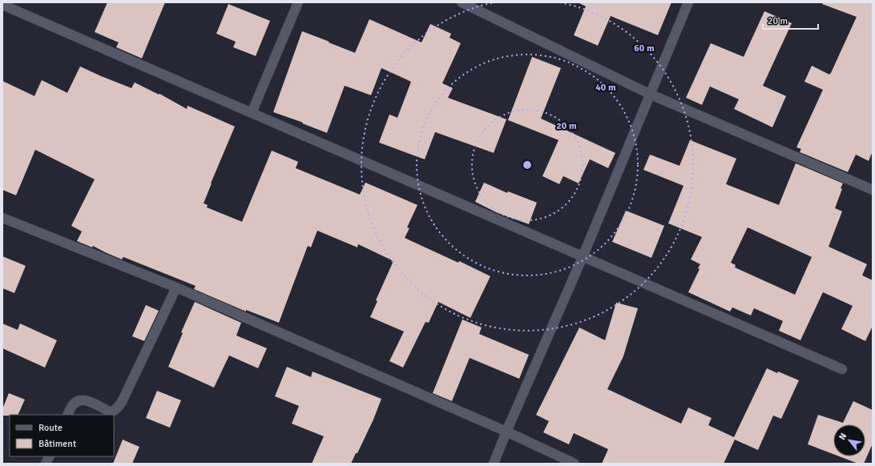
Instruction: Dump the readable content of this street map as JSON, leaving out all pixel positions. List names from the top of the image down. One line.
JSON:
{"legend":["Route","Bâtiment"],"scale_bar":"20 m","north":"top left","rings":["60 m","40 m","20 m"]}
